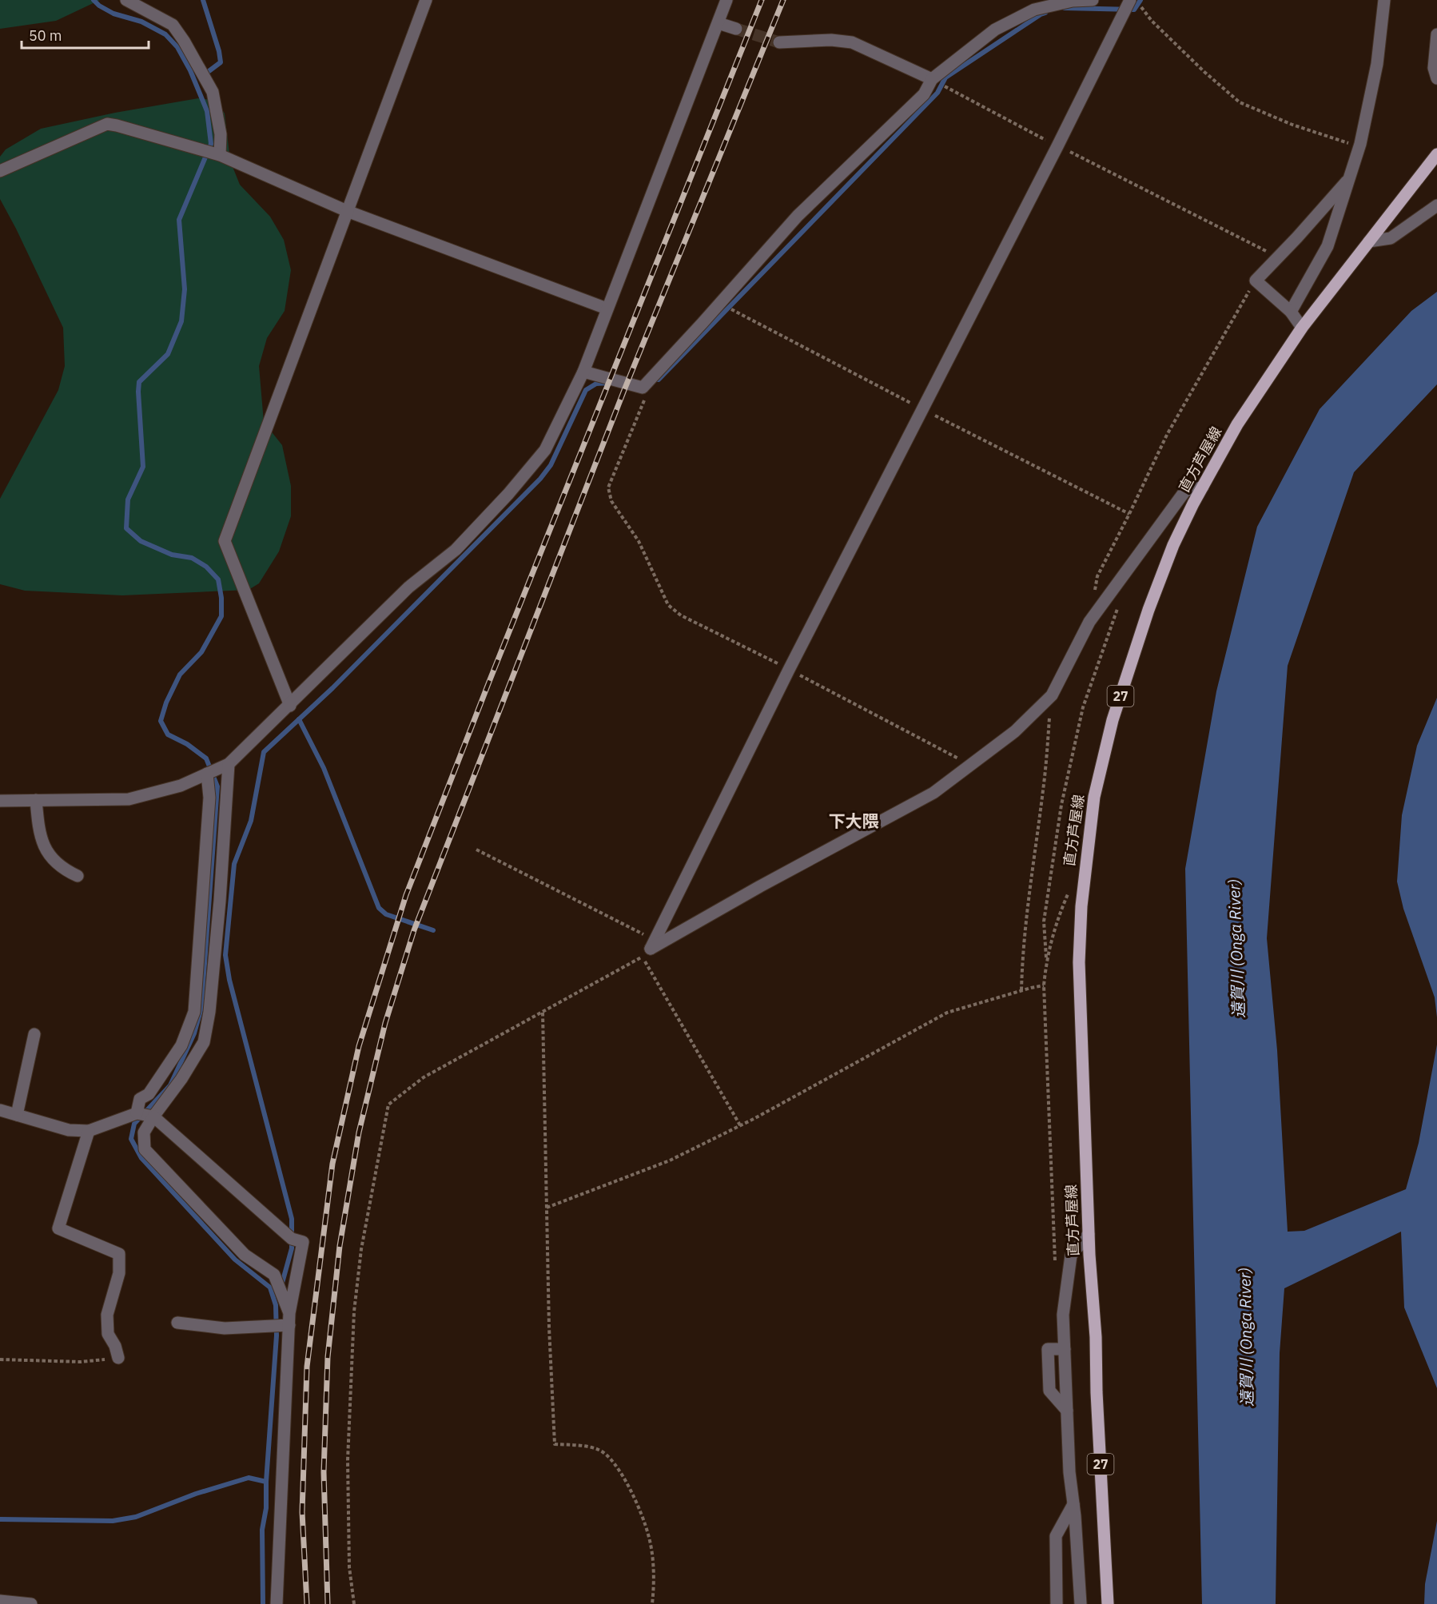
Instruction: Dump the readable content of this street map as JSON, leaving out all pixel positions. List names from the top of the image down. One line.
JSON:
{"streets":{"main road":["直方芦屋線","27"]},"districts":["下大隈"],"water":["遠賀川 (Onga River)"],"scale_bar":"50 m"}
